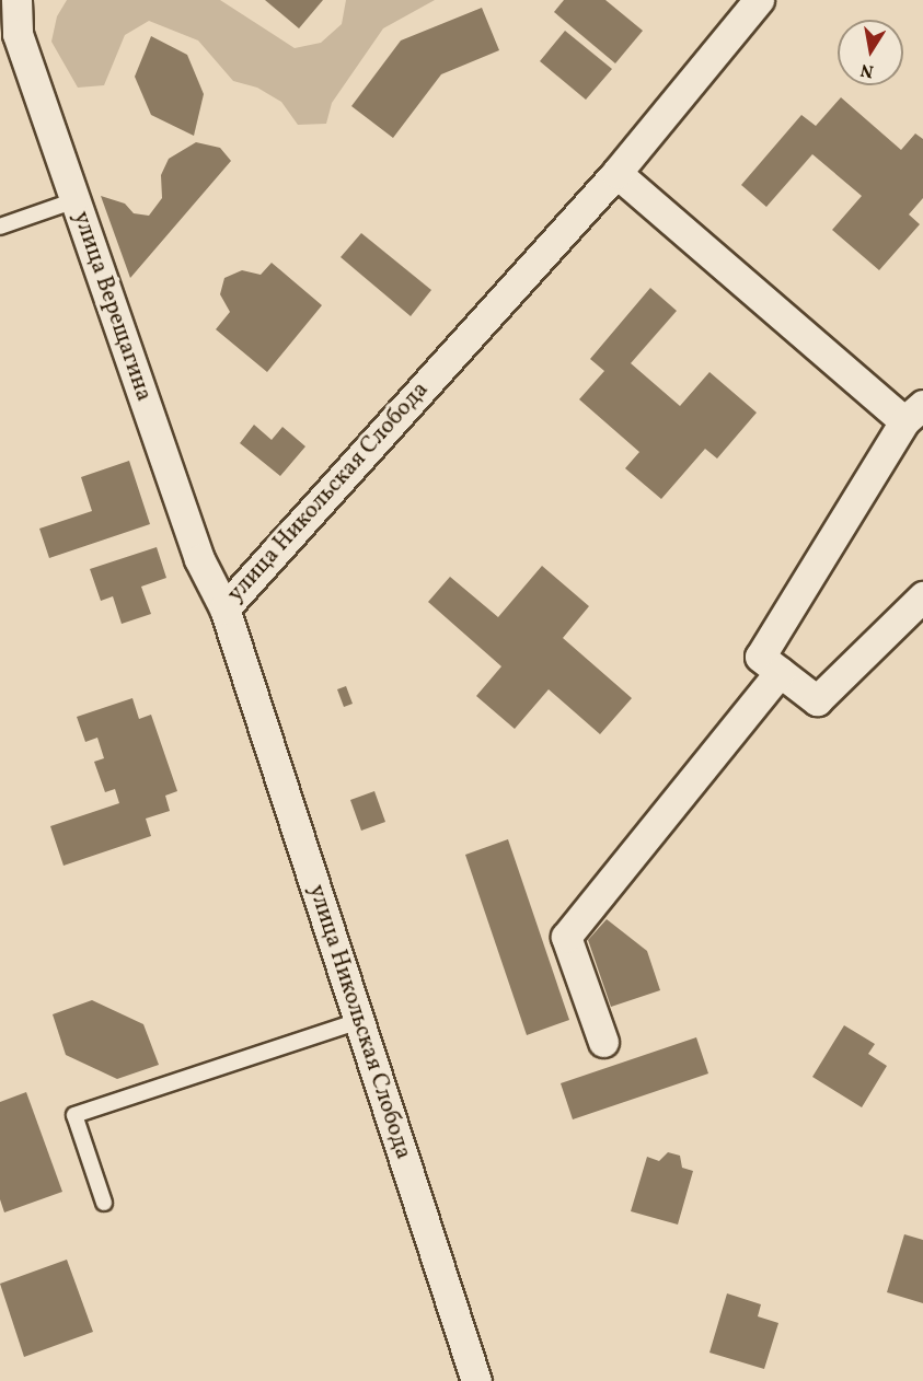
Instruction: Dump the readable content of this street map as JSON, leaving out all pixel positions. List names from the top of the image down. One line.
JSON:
{"streets":{"street":["улица Верещагина","улица Никольская Слобода"]},"crossings":[["улица Верещагина","улица Никольская Слобода"]],"north":"bottom"}
